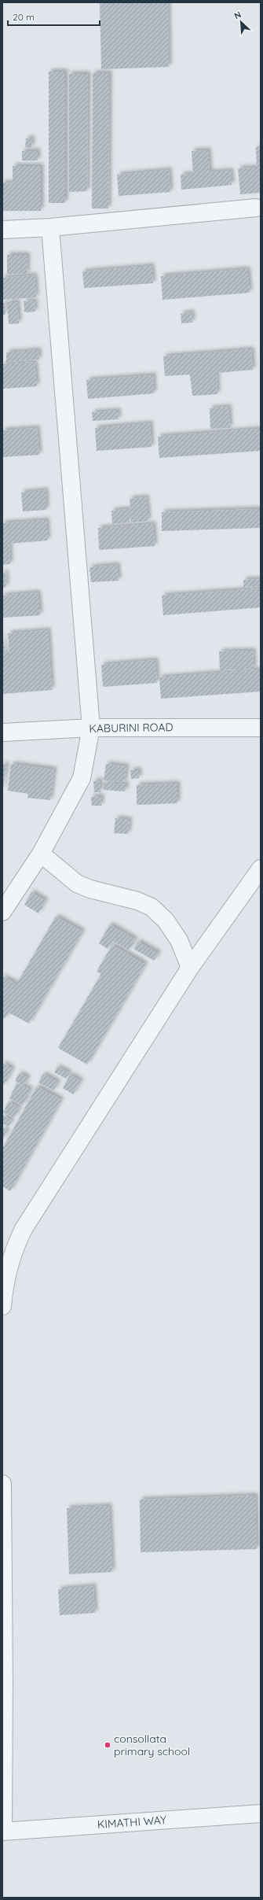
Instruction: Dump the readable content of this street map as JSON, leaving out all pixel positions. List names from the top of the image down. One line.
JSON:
{"streets":{"street":["KABURINI ROAD","KIMATHI WAY"]},"places":["consollata primary school"],"scale_bar":"20 m","north":"top left"}
